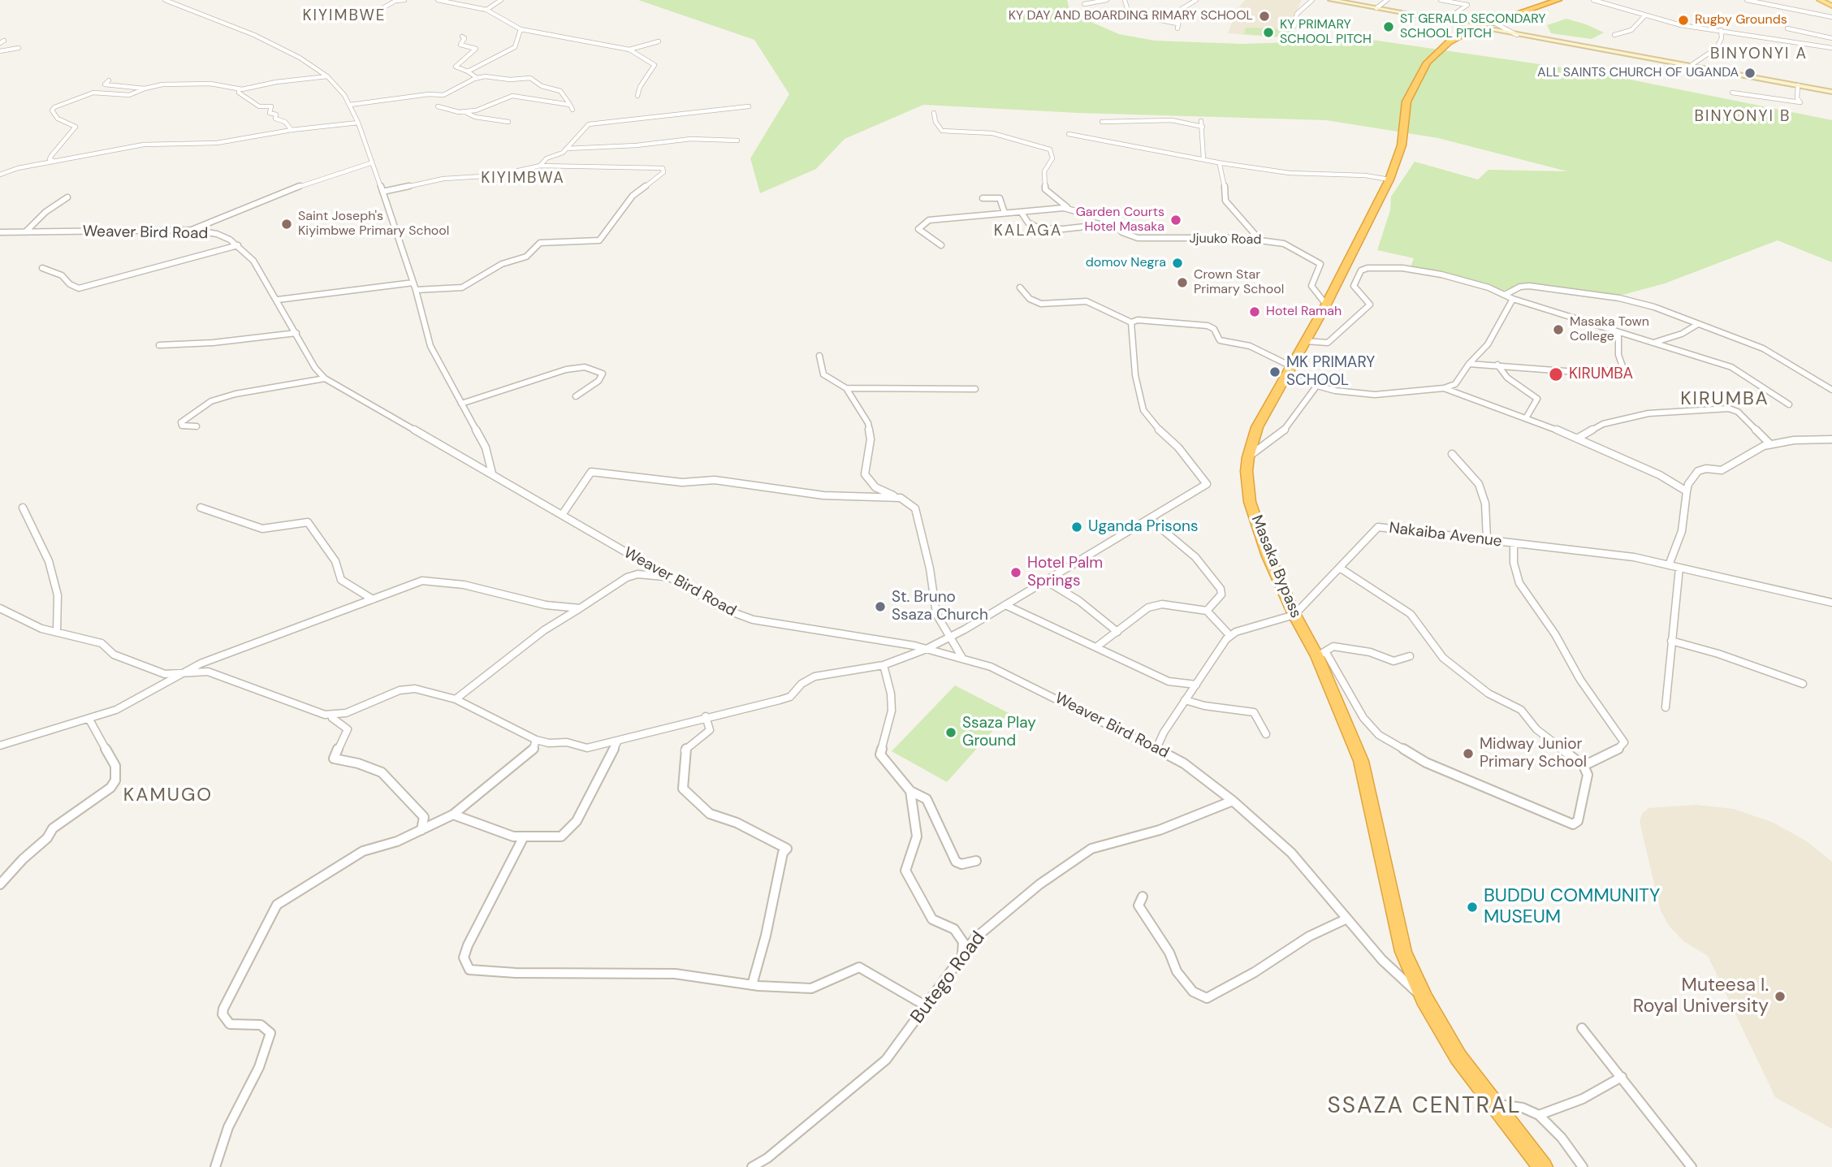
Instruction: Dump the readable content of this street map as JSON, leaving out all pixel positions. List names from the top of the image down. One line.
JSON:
{"streets":{"highway":["Masaka Bypass"],"street":["Weaver Bird Road","Jjuuko Road","Nakaiba Avenue","Butego Road"]},"crossings":[["Weaver Bird Road","Masaka Bypass"],["Weaver Bird Road","Butego Road"],["Jjuuko Road","Masaka Bypass"],["Nakaiba Avenue","Masaka Bypass"]],"districts":["KIYIMBWE","BINYONYI A","BINYONYI B","KIYIMBWA","KALAGA","KIRUMBA","KAMUGO","SSAZA CENTRAL"],"places":["KY DAY AND BOARDING RIMARY SCHOOL","Rugby Grounds","ST GERALD SECONDARY SCHOOL PITCH","KY PRIMARY SCHOOL PITCH","ALL SAINTS CHURCH OF UGANDA","Garden Courts Hotel Masaka","Saint Joseph's Kiyimbwe Primary School","domov Negra","Crown Star Primary School","Hotel Ramah","Masaka Town College","MK PRIMARY SCHOOL","KIRUMBA","Uganda Prisons","Hotel Palm Springs","St. Bruno Ssaza Church","Ssaza Play Ground","Midway Junior Primary School","BUDDU COMMUNITY MUSEUM","Muteesa I. Royal University"]}
